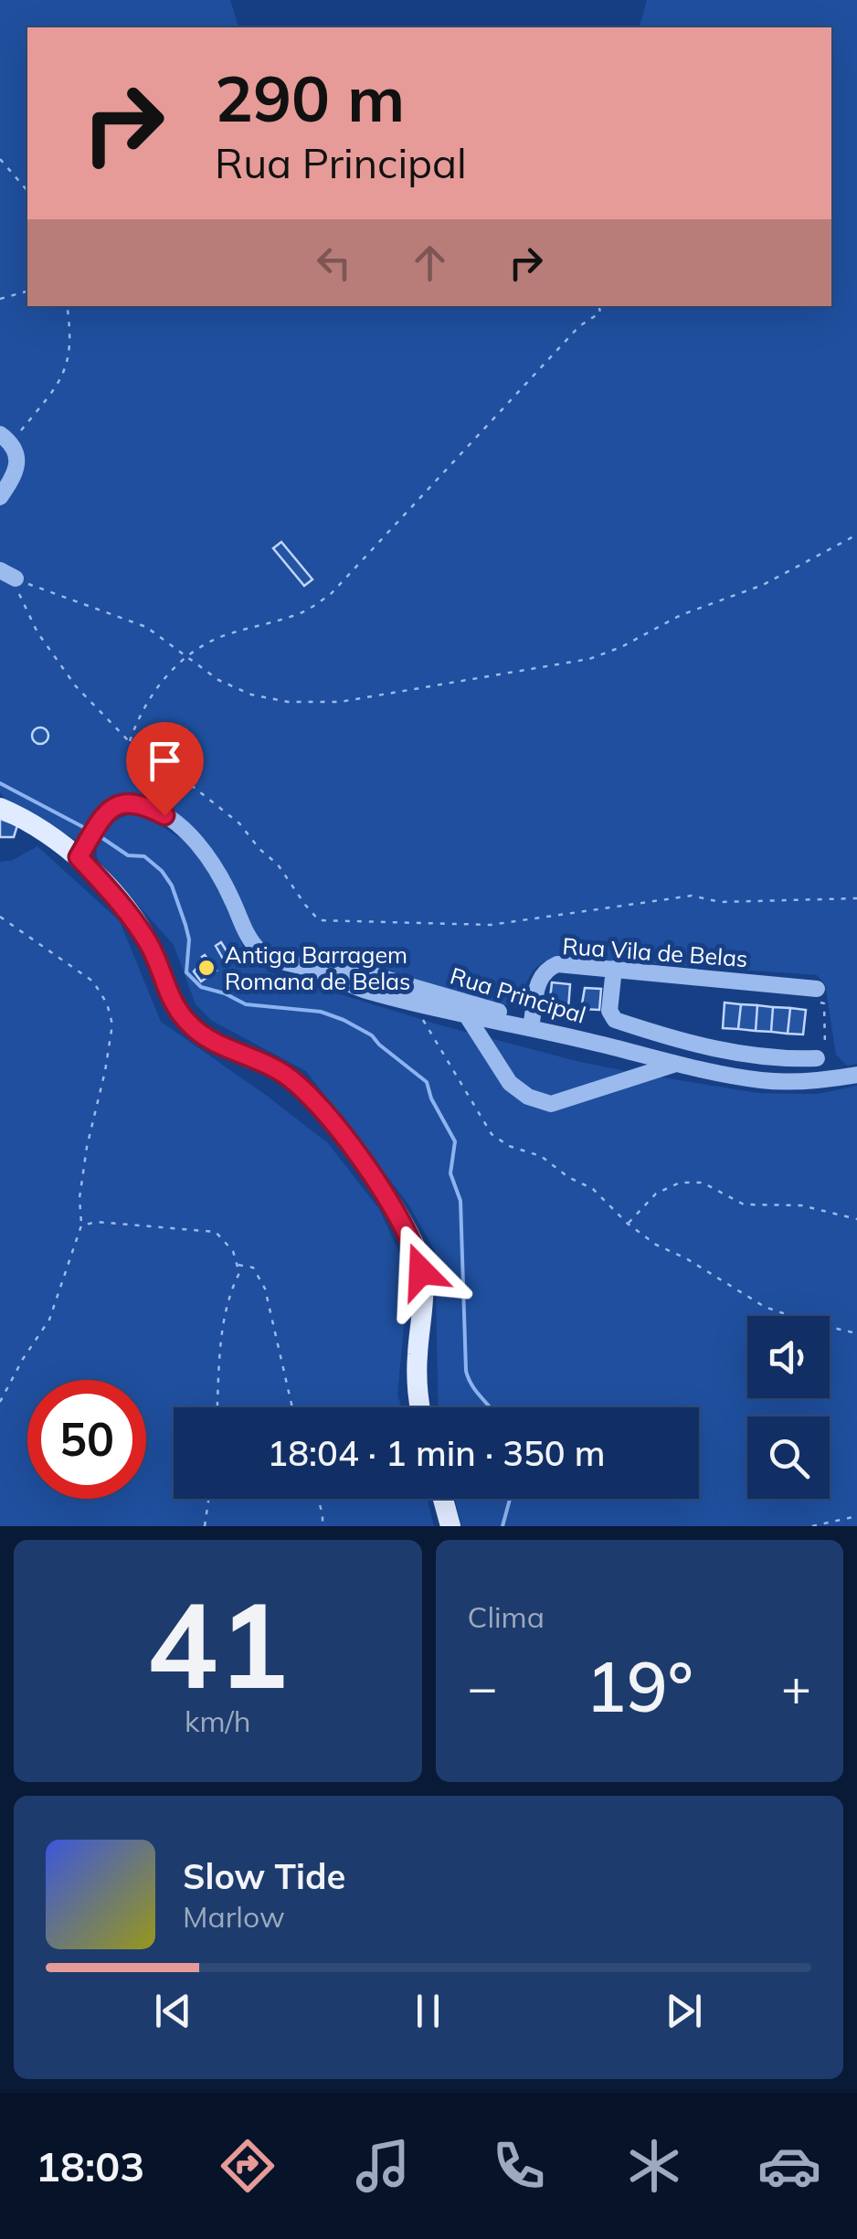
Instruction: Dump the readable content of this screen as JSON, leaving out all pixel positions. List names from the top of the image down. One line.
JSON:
{"streets":{"street":["Rua Vila de Belas","Rua Principal"]},"crossings":[["Rua Vila de Belas","Rua Principal"]],"places":["Antiga Barragem Romana de Belas"],"page":{"turn":["290 m","Rua Principal"],"limit":"50","trip":"18:04 · 1 min · 350 m","tile":[["41","km/h"],"Clima"],"heat":["−","19°","+"],"song":["Slow Tide","Marlow"],"tabs":"18:03"}}
